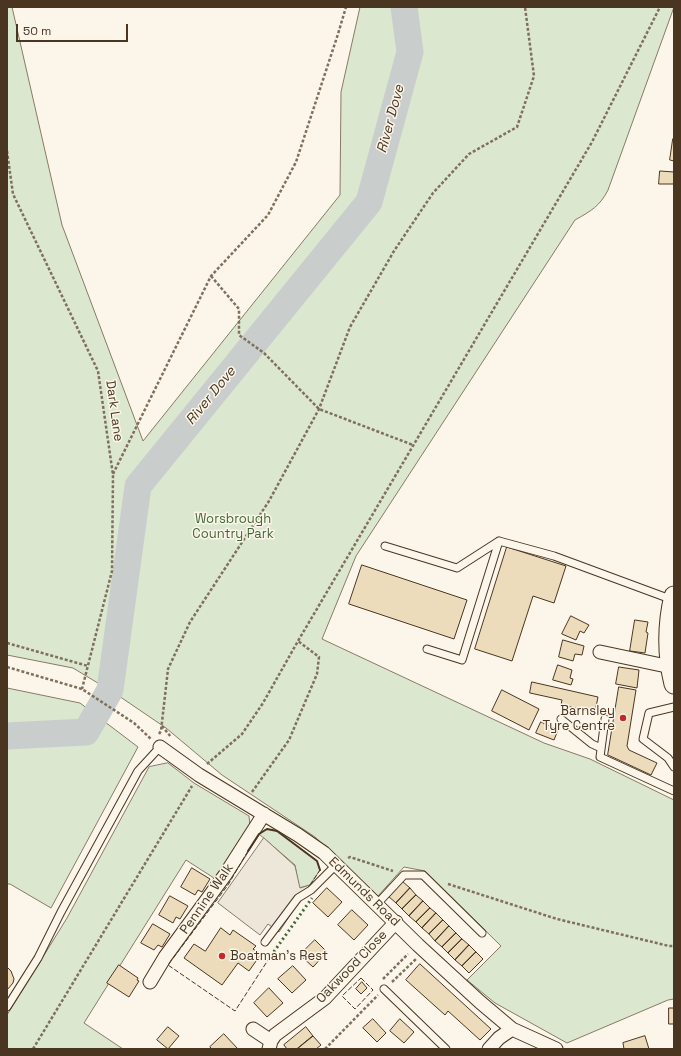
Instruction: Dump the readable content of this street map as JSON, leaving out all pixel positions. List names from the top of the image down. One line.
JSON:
{"streets":{"street":["Edmunds Road","Pennine Walk","Oakwood Close"],"path":["Dark Lane"]},"crossings":[["Edmunds Road","Pennine Walk"],["Edmunds Road","Oakwood Close"]],"water":["River Dove"],"parks":["Worsbrough Country Park"],"places":["Barnsley Tyre Centre","Boatman's Rest"],"scale_bar":"50 m"}
